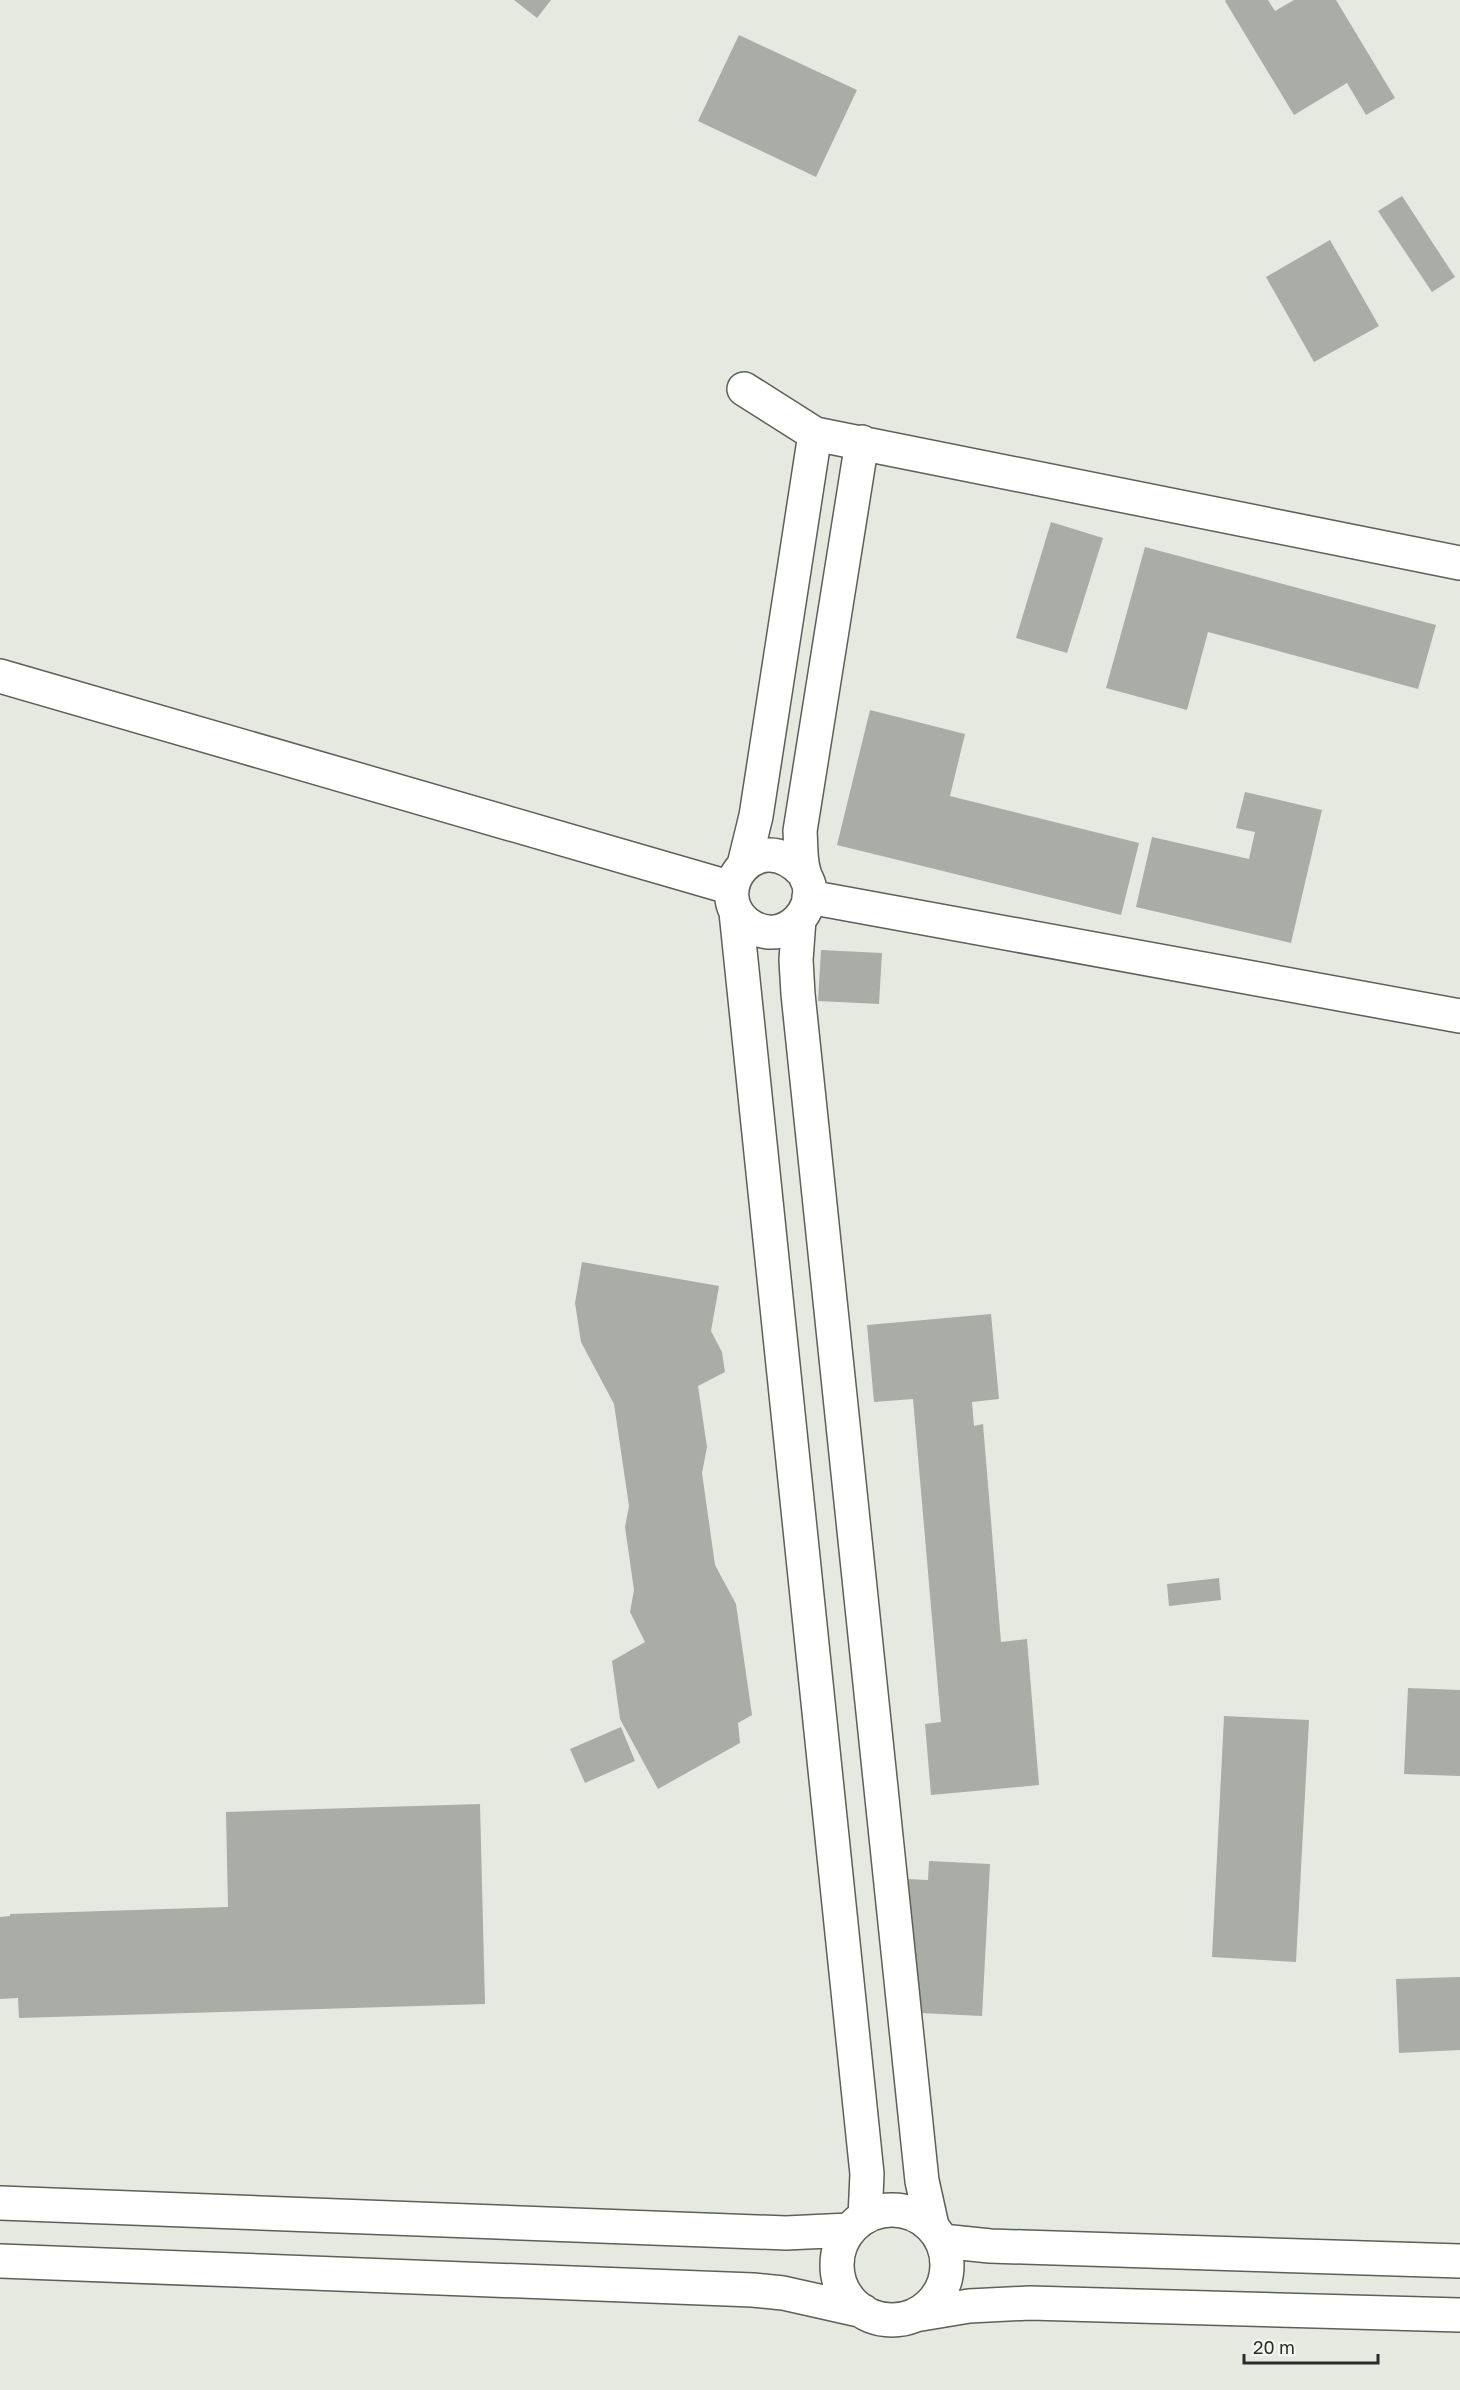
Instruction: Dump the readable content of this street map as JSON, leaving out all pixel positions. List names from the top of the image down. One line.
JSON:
{"scale_bar":"20 m"}
